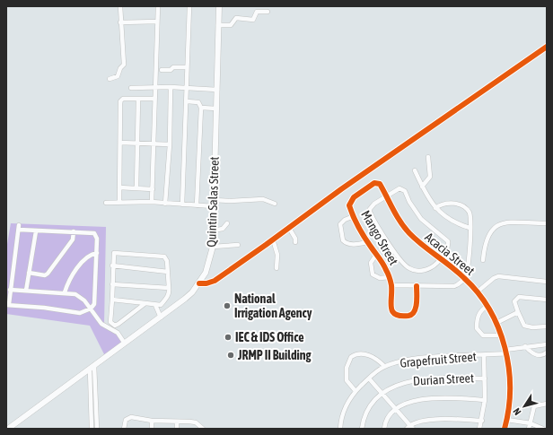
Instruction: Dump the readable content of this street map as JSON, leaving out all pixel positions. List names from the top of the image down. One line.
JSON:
{"streets":{"main road":["Quintin Salas Street"],"street":["Mango Street","Acacia Street","Grapefruit Street","Durian Street"]},"crossings":[["Mango Street","Acacia Street"],["Acacia Street","Grapefruit Street"]],"places":["National Irrigation Agency","IEC & IDS Office","JRMP II Building"],"north":"bottom left"}
